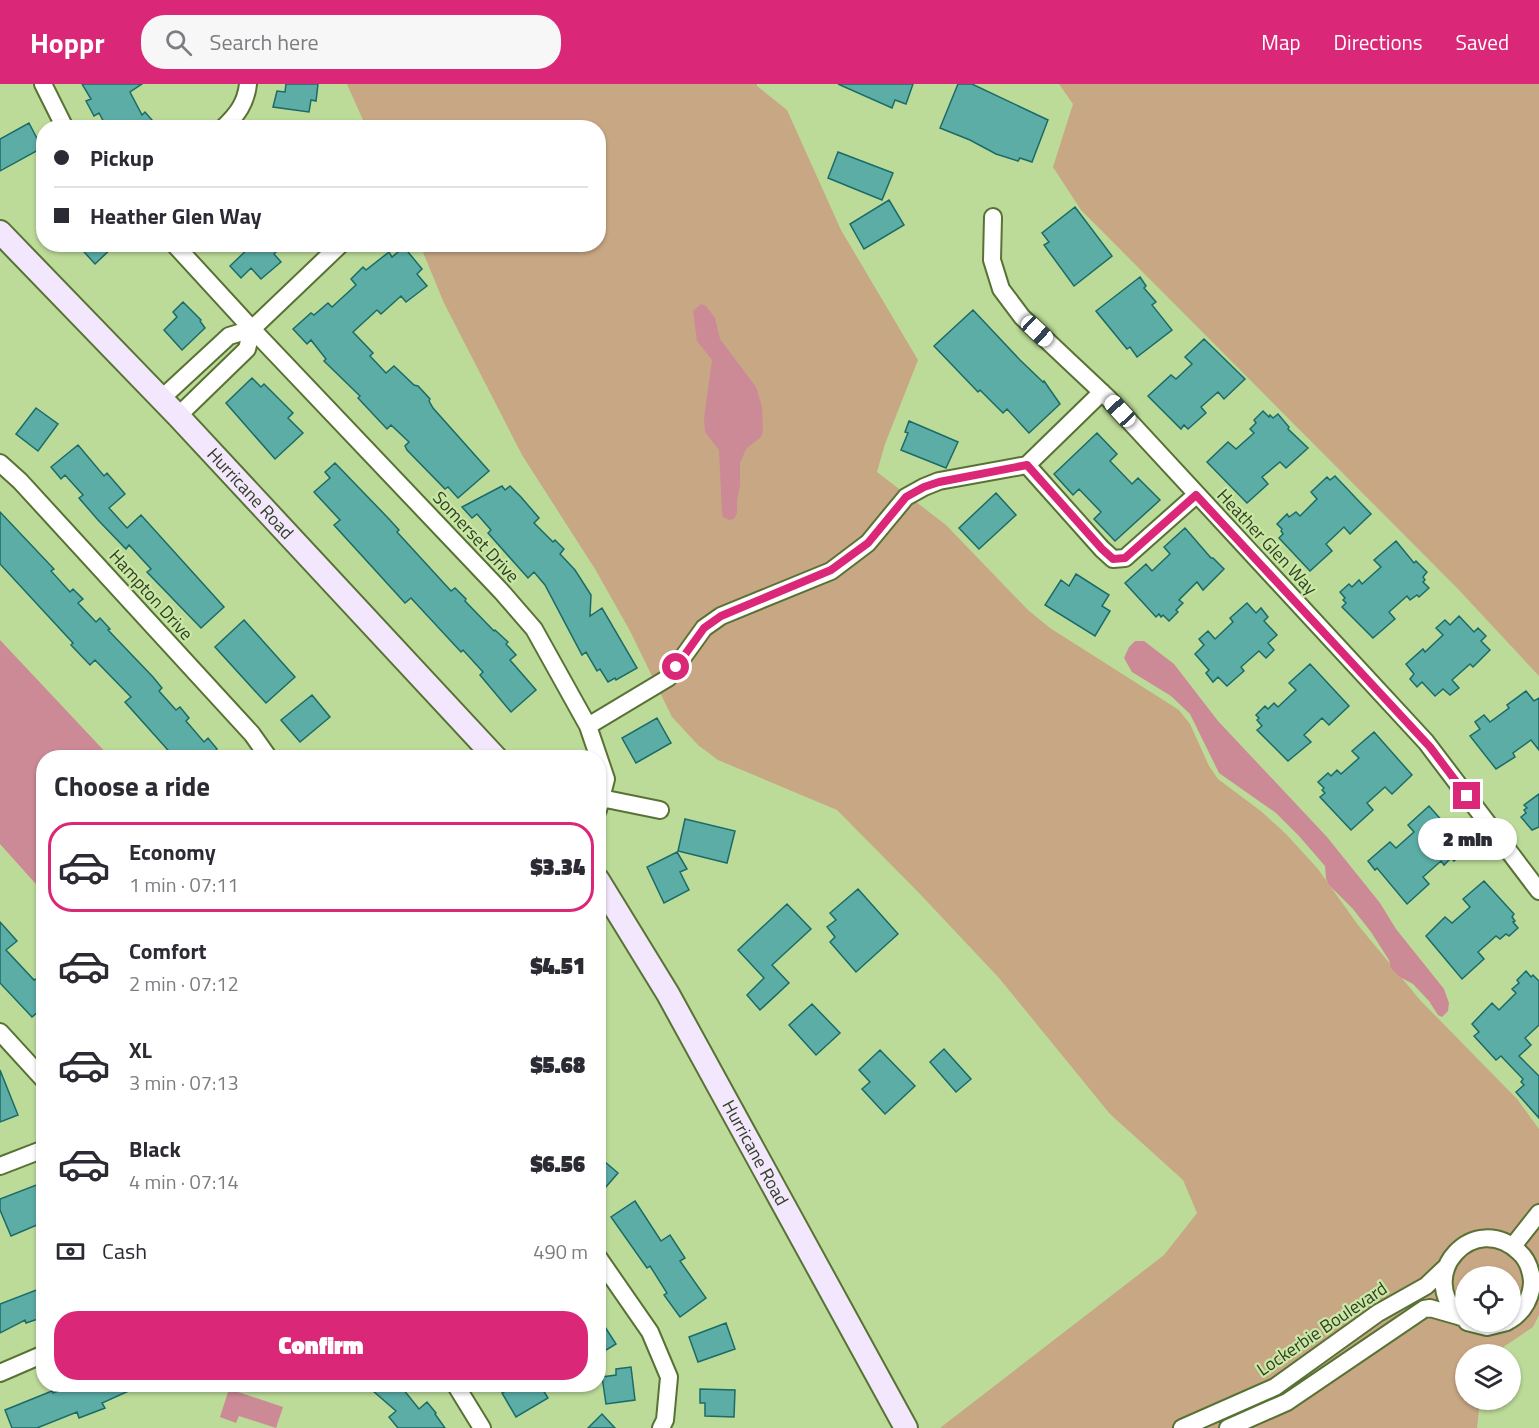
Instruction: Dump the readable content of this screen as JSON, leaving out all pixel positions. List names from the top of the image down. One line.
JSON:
{"streets":{"street":["Hurricane Road","Somerset Drive","Heather Glen Way","Hampton Drive","Lockerbie Boulevard"]},"page":{"header":"Hoppr","search":"Search here","nav":["Map","Directions","Saved"],"banner":["Pickup","Heather Glen Way"],"heading":"Choose a ride","bubble":"2 min","list":[{"name":"Economy","note":"1 min · 07:11","value":"$3.34"},{"name":"Comfort","note":"2 min · 07:12","value":"$4.51"},{"name":"XL","note":"3 min · 07:13","value":"$5.68"},{"name":"Black","note":"4 min · 07:14","value":"$6.56"}],"pay":["Cash","490 m"],"buttons":"Confirm"}}
